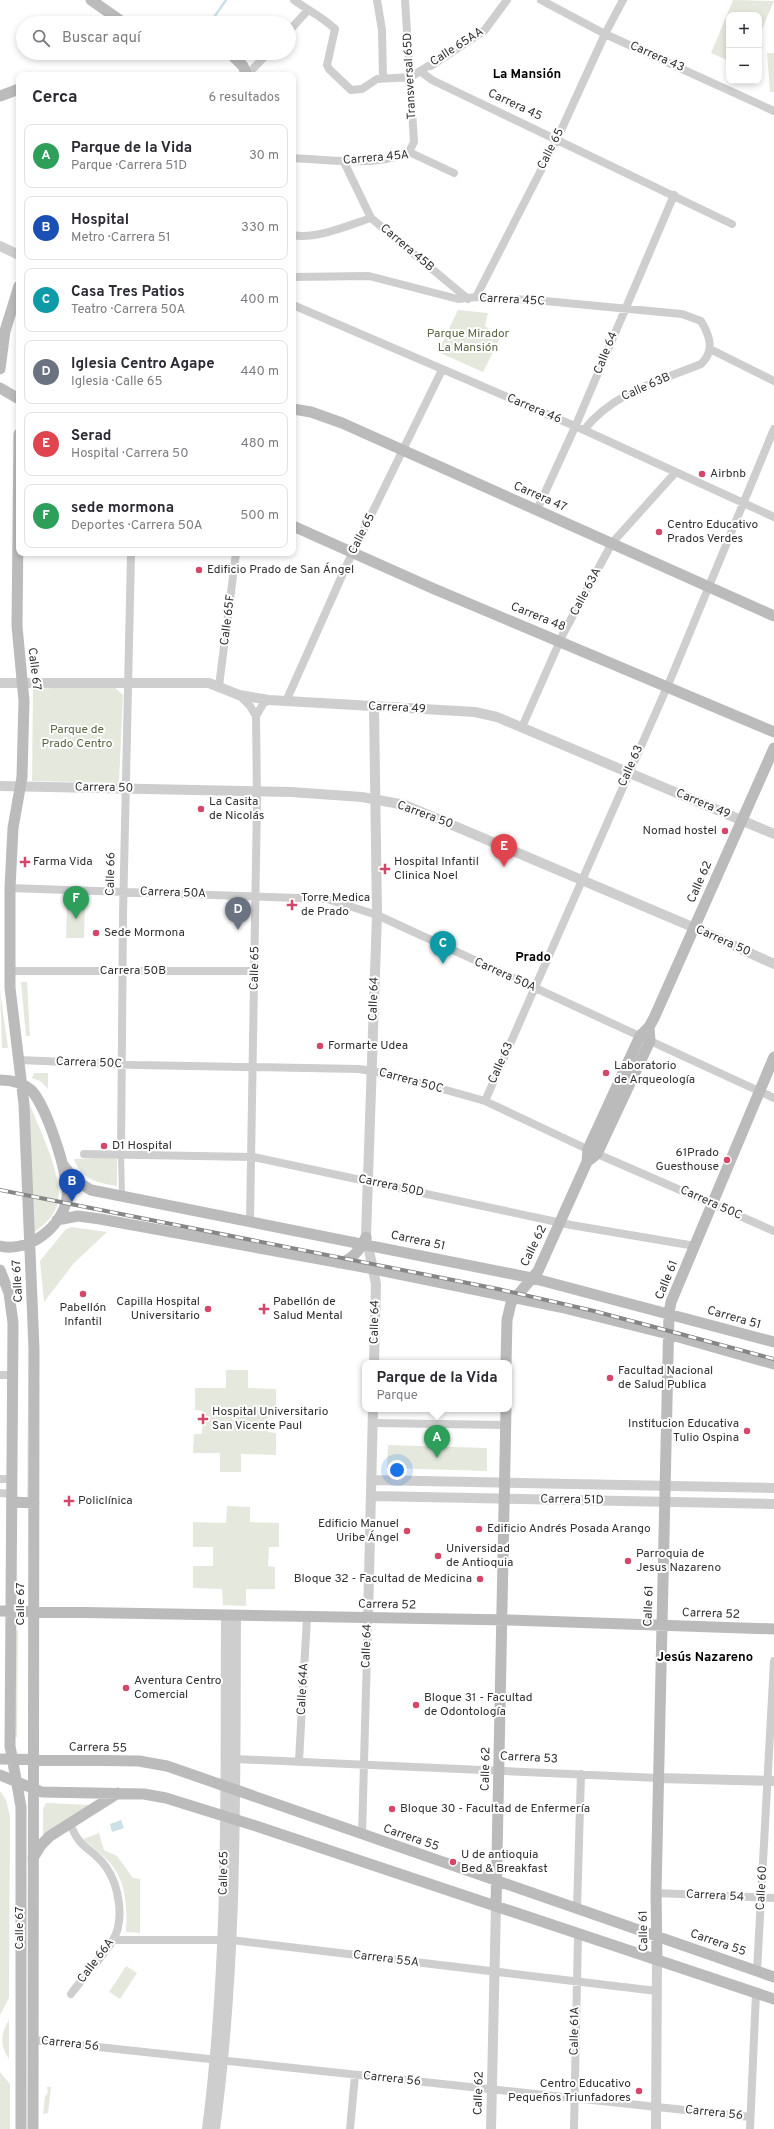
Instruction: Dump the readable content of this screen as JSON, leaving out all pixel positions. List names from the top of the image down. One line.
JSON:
{"streets":{"main road":["Carrera 47","Carrera 48","Calle 67","Calle 62","Carrera 51","Calle 61","Carrera 52","Carrera 55"],"street":["Calle 65AA","Carrera 43","Transversal 65D","Carrera 45","Calle 65","Carrera 45A","Carrera 45B","Carrera 45C","Calle 64","Calle 63B","Carrera 46","Calle 63A","Calle 65F","Carrera 49","Calle 63","Carrera 50","Calle 66","Carrera 50A","Carrera 50B","Carrera 50C","Carrera 50D","Carrera 51D","Calle 64A","Carrera 53","Calle 60","Carrera 54","Carrera 55A","Calle 66A","Calle 61A","Carrera 56"]},"crossings":[["Calle 65AA","Carrera 45"],["Carrera 43","Calle 65"],["Transversal 65D","Carrera 45A"],["Carrera 45","Calle 65"],["Carrera 45","Calle 64"],["Calle 65","Carrera 45C"],["Calle 65","Carrera 46"],["Calle 65","Carrera 47"],["Calle 65","Carrera 48"],["Calle 65","Carrera 49"],["Calle 65","Carrera 50"],["Calle 65","Carrera 50A"],["Calle 65","Carrera 50B"],["Calle 65","Carrera 50C"],["Calle 65","Carrera 50D"],["Calle 65","Carrera 51"],["Calle 65","Carrera 52"],["Calle 65","Carrera 55"],["Calle 65","Carrera 53"],["Calle 65","Carrera 55A"],["Calle 65","Carrera 56"],["Carrera 45B","Carrera 45C"],["Carrera 45C","Calle 64"],["Carrera 45C","Calle 63B"],["Calle 64","Carrera 46"],["Calle 64","Carrera 47"],["Calle 64","Carrera 49"],["Calle 64","Carrera 50"],["Calle 64","Carrera 50A"],["Calle 64","Carrera 50C"],["Calle 64","Carrera 50D"],["Calle 64","Carrera 51"],["Calle 64","Carrera 51D"],["Calle 64","Carrera 52"],["Calle 64","Carrera 55"],["Calle 64","Carrera 53"],["Calle 63B","Carrera 46"],["Carrera 46","Calle 63A"],["Carrera 46","Calle 63"],["Carrera 47","Calle 63A"],["Carrera 47","Calle 63"],["Calle 63A","Carrera 48"],["Calle 63A","Carrera 49"],["Carrera 48","Calle 63"],["Calle 65F","Carrera 49"],["Calle 67","Carrera 49"],["Calle 67","Carrera 50"],["Calle 67","Carrera 50A"],["Calle 67","Carrera 50B"],["Calle 67","Carrera 50C"],["Calle 67","Carrera 52"],["Calle 67","Carrera 55"],["Calle 67","Carrera 56"],["Carrera 49","Calle 63"],["Carrera 49","Calle 66"],["Carrera 49","Calle 62"],["Calle 63","Carrera 50"],["Calle 63","Carrera 50A"],["Calle 63","Carrera 50C"],["Carrera 50","Calle 66"],["Carrera 50","Calle 62"],["Calle 66","Carrera 50A"],["Calle 66","Carrera 50B"],["Calle 66","Carrera 50C"],["Calle 66","Carrera 50D"],["Calle 66","Carrera 51"],["Calle 62","Carrera 50A"],["Calle 62","Carrera 50C"],["Calle 62","Carrera 50D"],["Calle 62","Carrera 51"],["Calle 62","Carrera 51D"],["Calle 62","Carrera 52"],["Calle 62","Carrera 55"],["Calle 62","Carrera 53"],["Calle 62","Carrera 55A"],["Calle 62","Carrera 56"],["Carrera 50A","Calle 61"],["Carrera 50C","Calle 61"],["Carrera 50D","Calle 61"],["Carrera 51","Calle 61"],["Calle 61","Carrera 51D"],["Calle 61","Carrera 52"],["Calle 61","Carrera 55"],["Calle 61","Carrera 53"],["Calle 61","Carrera 54"],["Calle 61","Carrera 55A"],["Calle 61","Carrera 56"],["Carrera 52","Calle 64A"],["Calle 64A","Carrera 53"],["Carrera 55","Calle 60"],["Carrera 53","Calle 60"],["Calle 60","Carrera 54"],["Carrera 55A","Calle 66A"],["Carrera 55A","Calle 61A"],["Calle 61A","Carrera 56"]],"districts":["La Mansión","Prado","Jesús Nazareno"],"parks":["Parque Mirador La Mansión","Parque de Prado Centro"],"places":{"other":["Airbnb","Centro Educativo Prados Verdes","Edificio Prado de San Ángel","La Casita de Nicolás","Nomad hostel","Sede Mormona","Formarte Udea","Laboratorio de Arqueología","D1 Hospital","61Prado Guesthouse","Pabellón Infantil","Capilla Hospital Universitario","Facultad Nacional de Salud Publica","Institucion Educativa Tulio Ospina","Edificio Andrés Posada Arango","Edificio Manuel Uribe Ángel","Universidad de Antioquia","Parroquia de Jesus Nazareno","Bloque 32 - Facultad de Medicina","Aventura Centro Comercial","Bloque 31 - Facultad de Odontología","Bloque 30 - Facultad de Enfermería","U de antioquia Bed & Breakfast","Centro Educativo Pequeños Triunfadores"],"health":["Farma Vida","Hospital Infantil Clinica Noel","Torre Medica de Prado","Pabellón de Salud Mental","Hospital Universitario San Vicente Paul","Policlínica"]},"page":{"map_buttons":["+","−"],"search":"Buscar aquí","heading":["Cerca","6 resultados"],"list":[{"mark":"A","name":"Parque de la Vida","note":"Parque · Carrera 51D","value":"30 m"},{"mark":"B","name":"Hospital","note":"Metro · Carrera 51","value":"330 m"},{"mark":"C","name":"Casa Tres Patios","note":"Teatro · Carrera 50A","value":"400 m"},{"mark":"D","name":"Iglesia Centro Agape","note":"Iglesia · Calle 65","value":"440 m"},{"mark":"E","name":"Serad","note":"Hospital · Carrera 50","value":"480 m"},{"mark":"F","name":"sede mormona","note":"Deportes · Carrera 50A","value":"500 m"}],"pins":["E","F","D","C","B","A"],"popup":["Parque de la Vida","Parque"]}}
